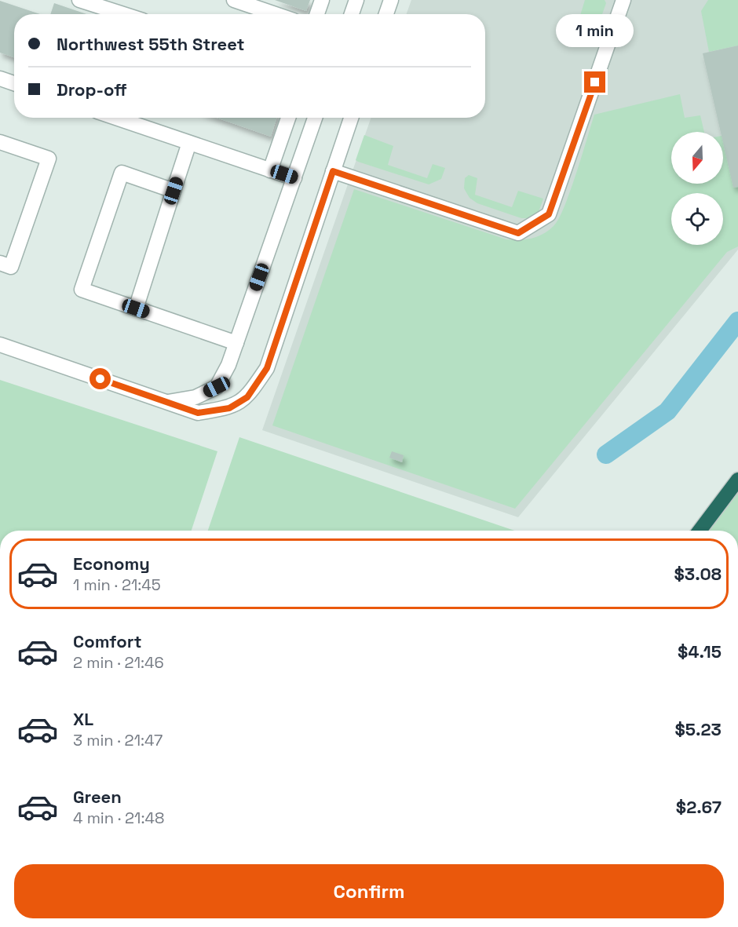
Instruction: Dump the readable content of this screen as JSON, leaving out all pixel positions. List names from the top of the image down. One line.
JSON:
{"north":"bottom","page":{"bubble":"1 min","banner":["Northwest 55th Street","Drop-off"],"list":[{"name":"Economy","note":"1 min · 21:45","value":"$3.08"},{"name":"Comfort","note":"2 min · 21:46","value":"$4.15"},{"name":"XL","note":"3 min · 21:47","value":"$5.23"},{"name":"Green","note":"4 min · 21:48","value":"$2.67"}],"buttons":"Confirm"}}
